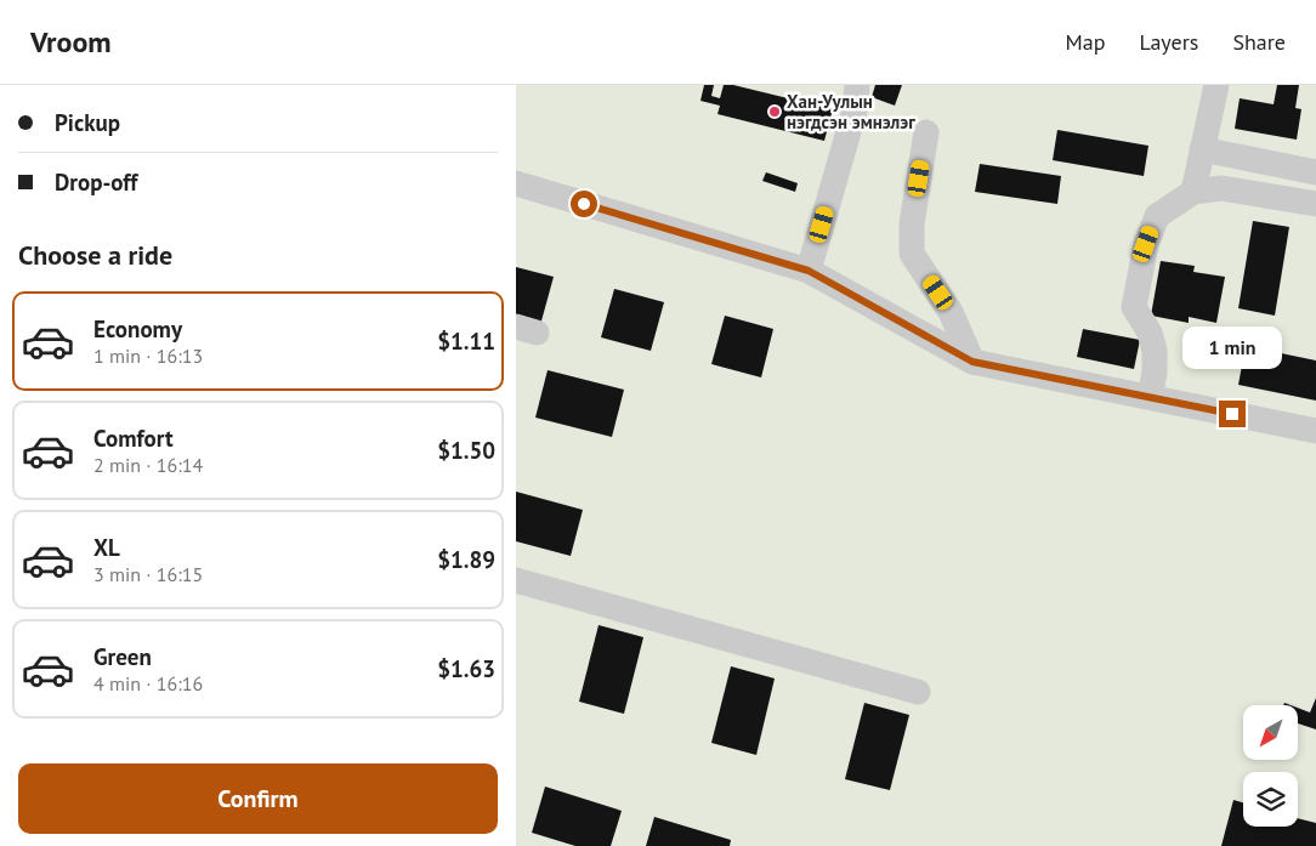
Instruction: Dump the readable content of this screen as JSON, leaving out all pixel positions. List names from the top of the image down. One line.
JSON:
{"places":["Хан-Уулын нэгдсэн эмнэлэг"],"north":"bottom left","page":{"header":"Vroom","nav":["Map","Layers","Share"],"banner":["Pickup","Drop-off"],"heading":"Choose a ride","list":[{"name":"Economy","note":"1 min · 16:13","value":"$1.11"},{"name":"Comfort","note":"2 min · 16:14","value":"$1.50"},{"name":"XL","note":"3 min · 16:15","value":"$1.89"},{"name":"Green","note":"4 min · 16:16","value":"$1.63"}],"bubble":"1 min","buttons":"Confirm"}}
